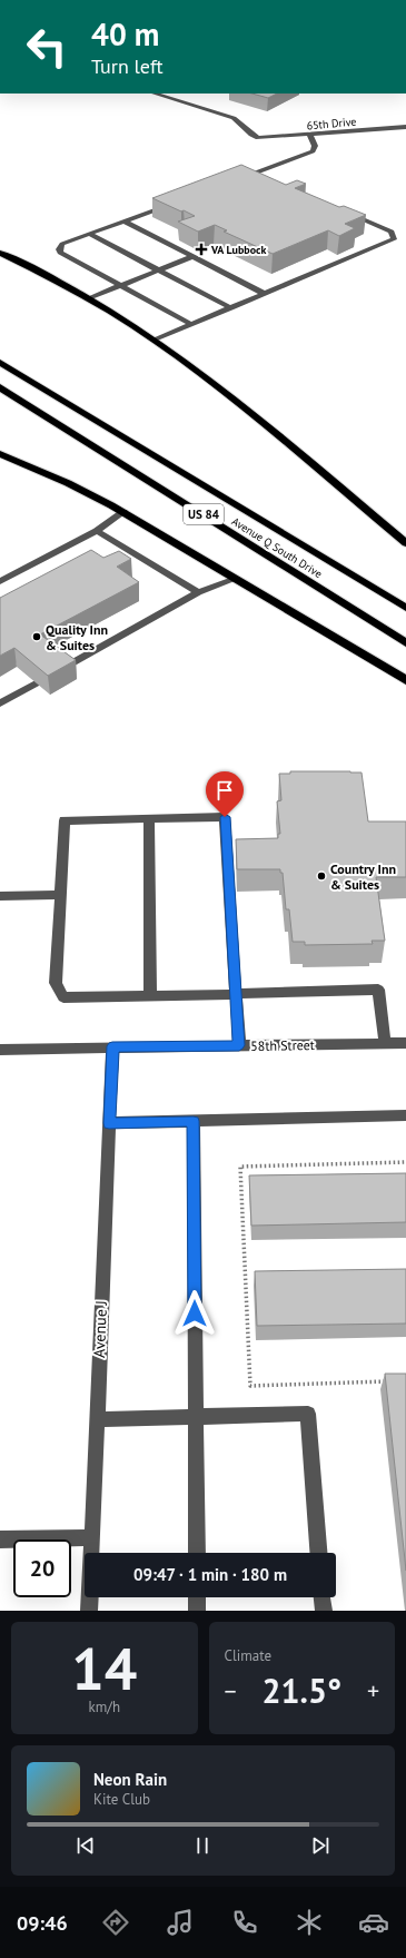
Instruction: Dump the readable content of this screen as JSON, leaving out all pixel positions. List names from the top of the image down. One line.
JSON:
{"streets":{"highway":["US 84","Avenue Q South Drive"],"street":["65th Drive","58th Street","Avenue J"]},"crossings":[["58th Street","Avenue J"]],"places":{"health":["VA Lubbock"],"other":["Quality Inn & Suites","Country Inn & Suites"]},"page":{"turn":["40 m","Turn left"],"limit":"20","trip":"09:47 · 1 min · 180 m","tile":[["14","km/h"],"Climate"],"heat":["−","21.5°","+"],"song":["Neon Rain","Kite Club"],"tabs":"09:46"}}
